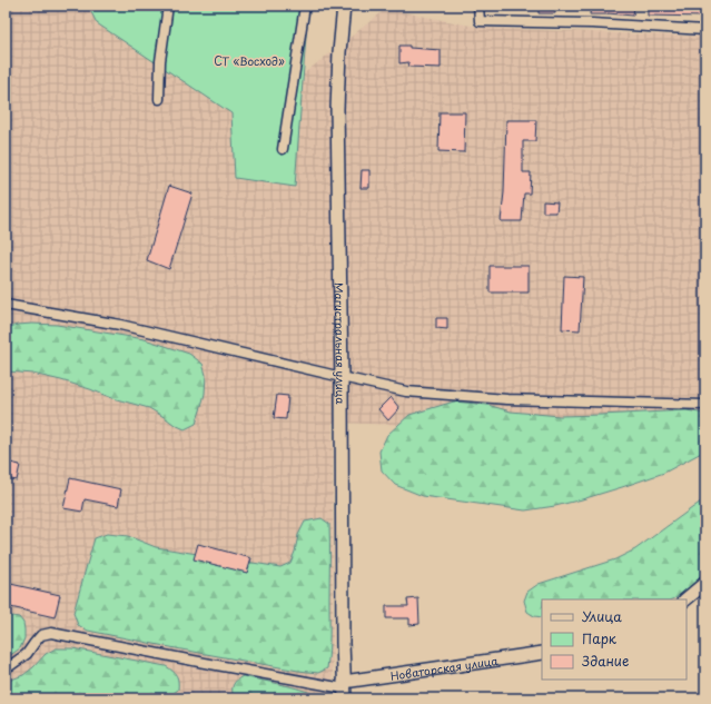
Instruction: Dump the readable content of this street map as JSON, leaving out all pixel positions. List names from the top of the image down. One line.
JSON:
{"streets":{"main road":["Магистральная улица","Новаторская улица"]},"crossings":[["Магистральная улица","Новаторская улица"]],"parks":["СТ «Восход»"],"legend":["Улица","Парк","Здание"]}
